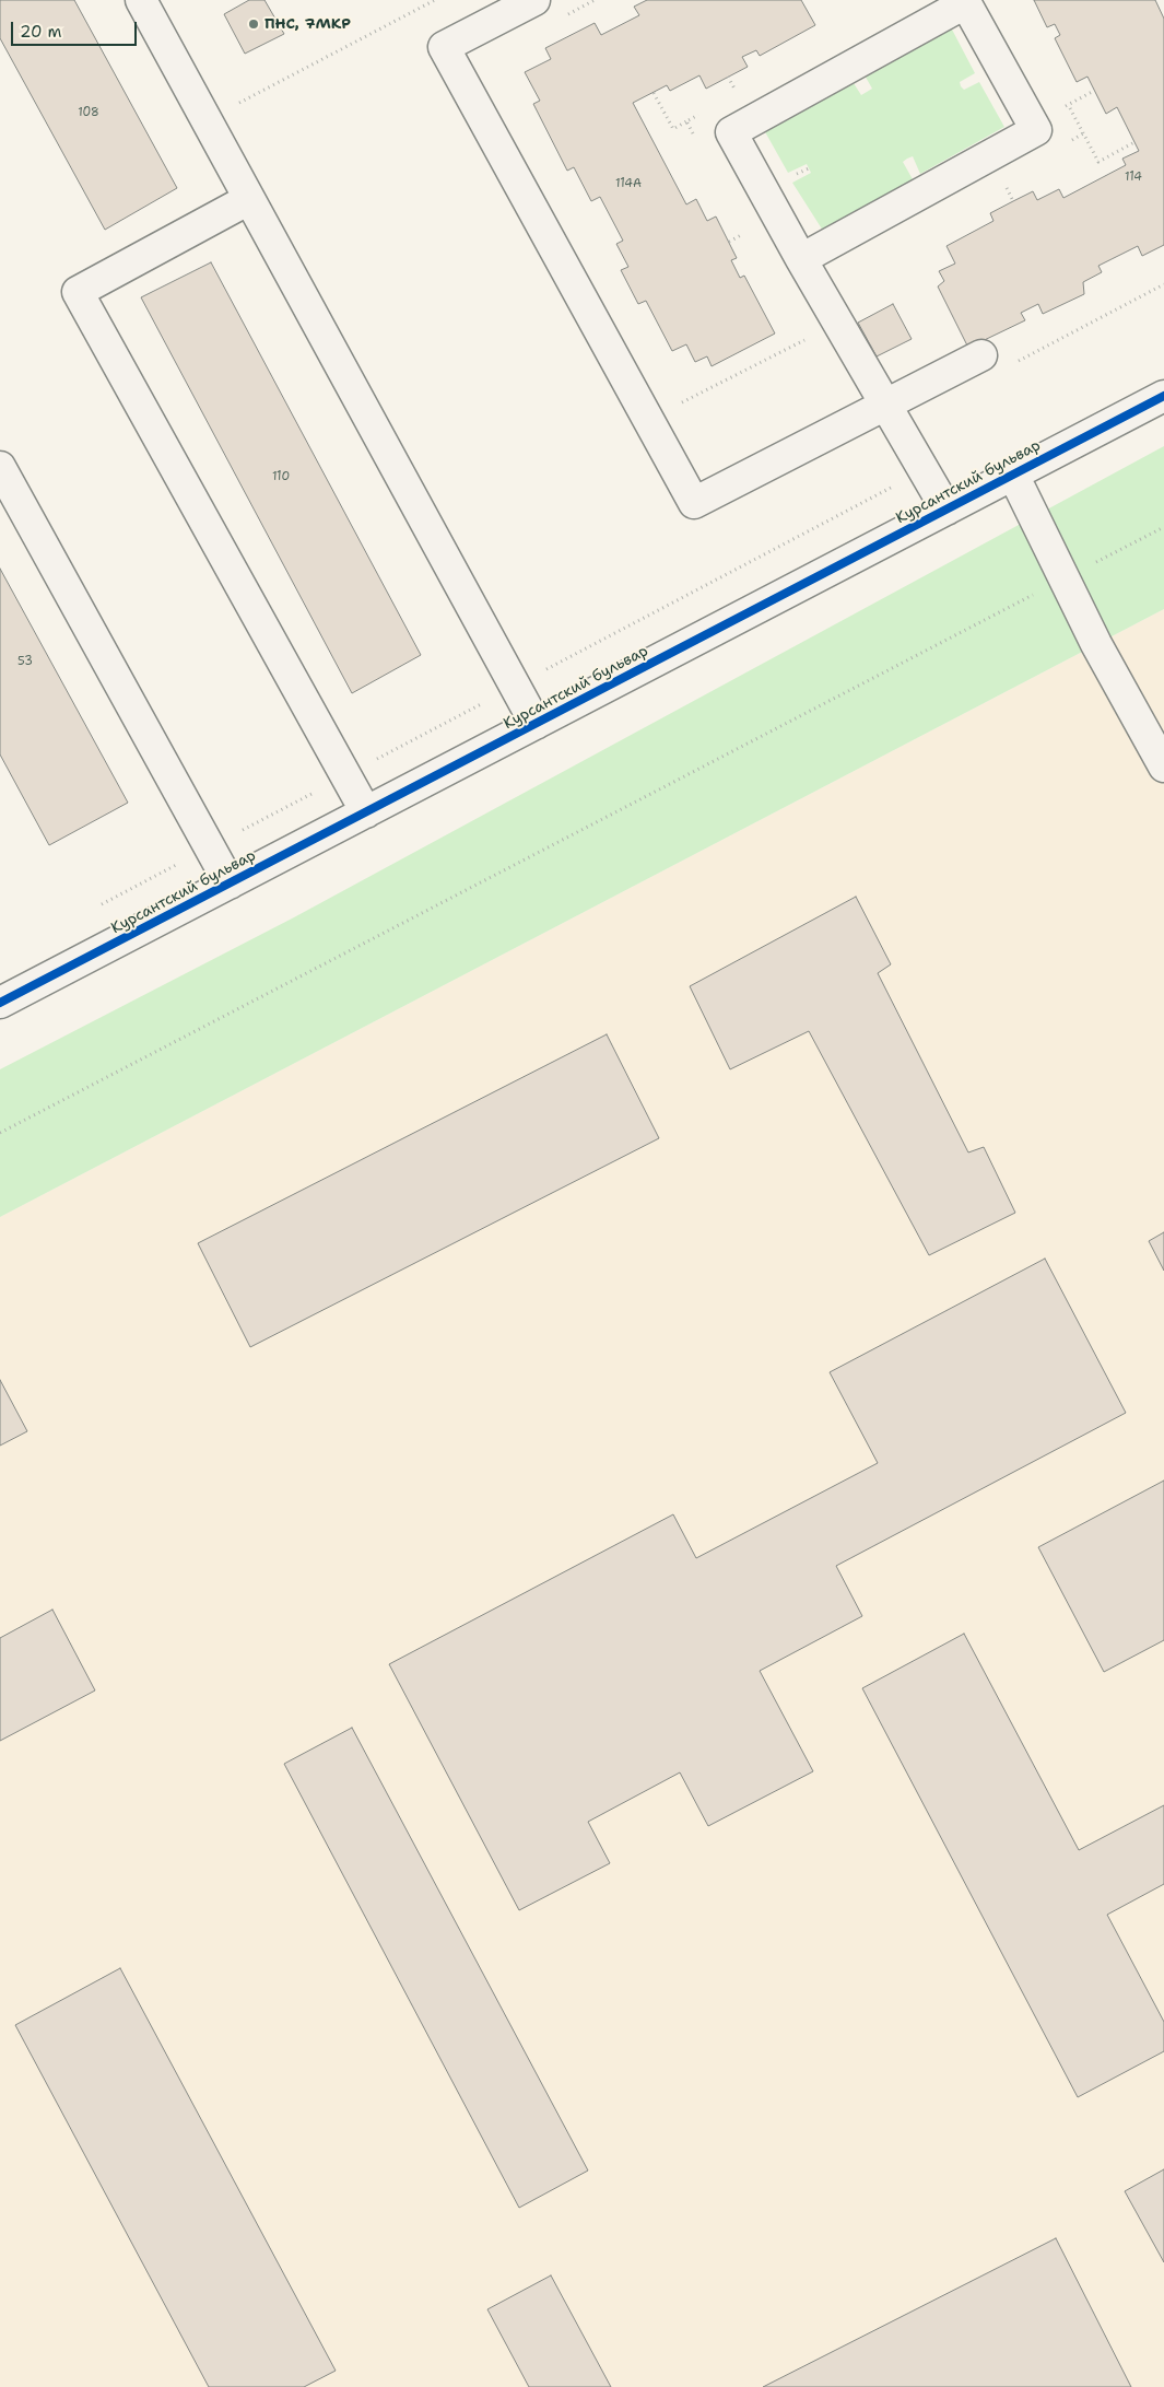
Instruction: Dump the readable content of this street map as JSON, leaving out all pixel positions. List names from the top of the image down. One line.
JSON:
{"streets":{"street":["Курсантский бульвар"]},"places":["ПНС, 7МКР"],"house_numbers":["108","114","114А","110","53"],"scale_bar":"20 m"}
